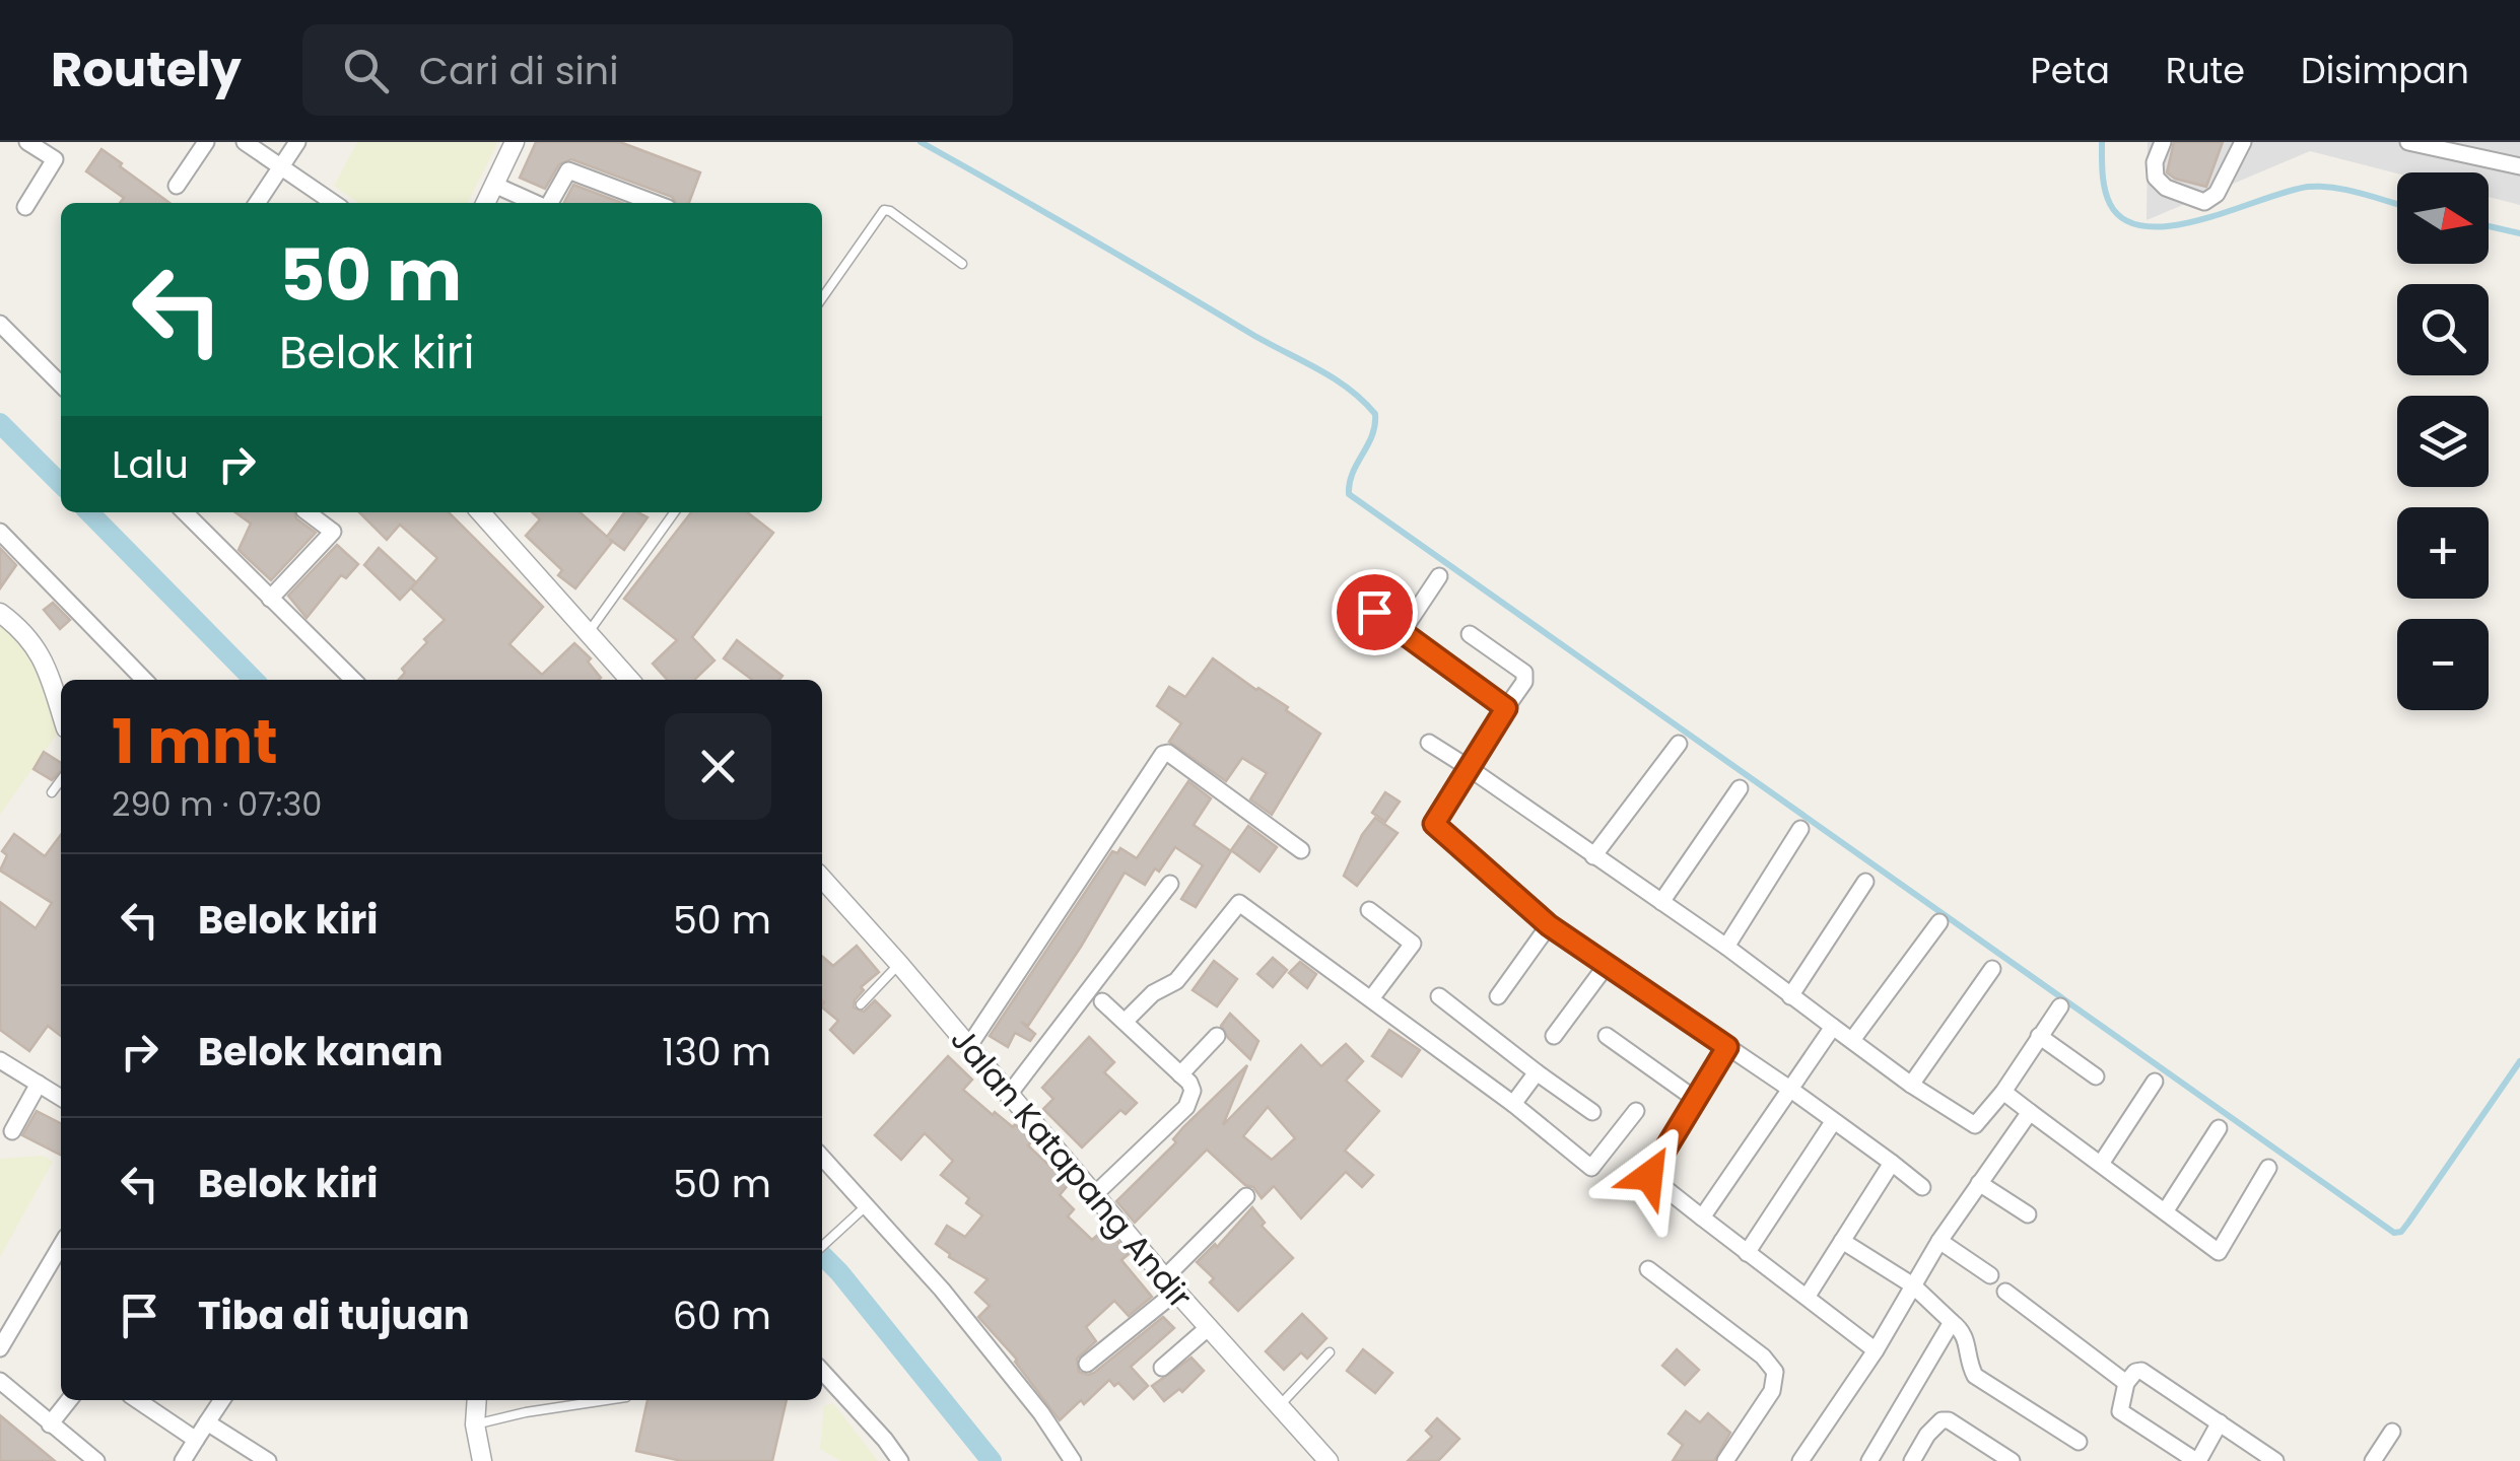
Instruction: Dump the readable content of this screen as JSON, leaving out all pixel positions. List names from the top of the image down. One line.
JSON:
{"streets":{"street":["Jalan Katapang Andir"]},"north":"right","page":{"header":"Routely","search":"Cari di sini","nav":["Peta","Rute","Disimpan"],"map_buttons":["+","−"],"turn":["50 m","Belok kiri"],"then":"Lalu","heading":["1 mnt","290 m · 07:30"],"list":[{"name":"Belok kiri","value":"50 m"},{"name":"Belok kanan","value":"130 m"},{"name":"Belok kiri","value":"50 m"},{"name":"Tiba di tujuan","value":"60 m"}]}}
